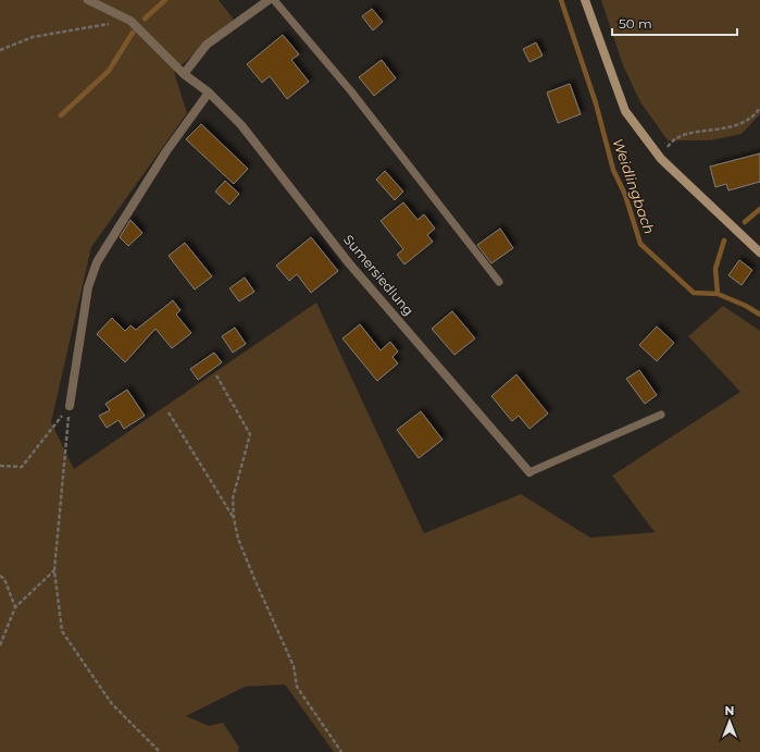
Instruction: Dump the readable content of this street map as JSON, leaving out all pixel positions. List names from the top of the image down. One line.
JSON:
{"streets":{"street":["Sumersiedlung"]},"water":["Weidlingbach"],"scale_bar":"50 m","north":"top"}
